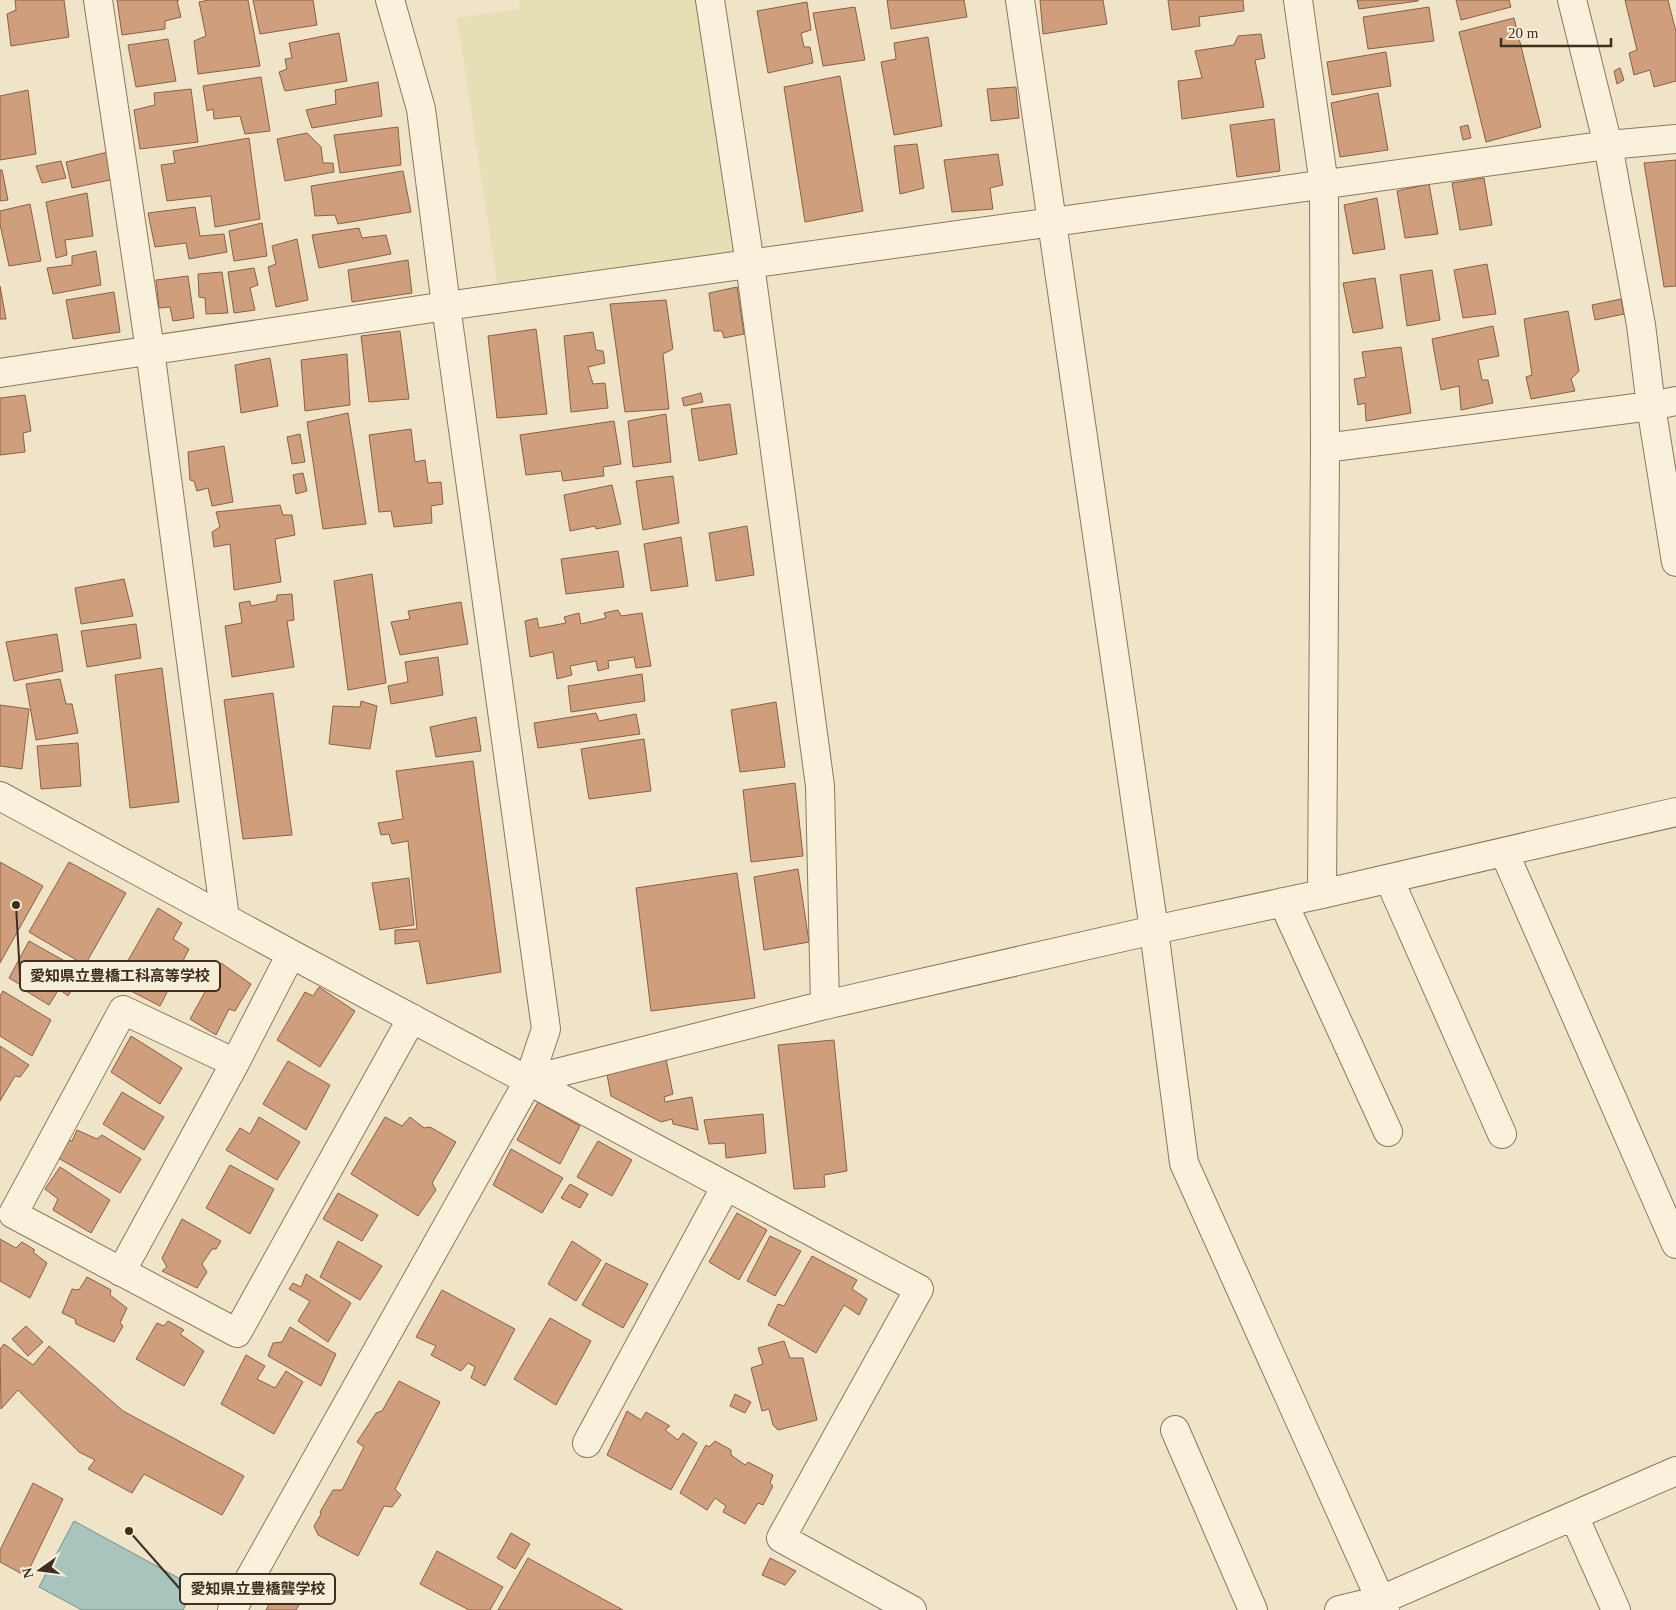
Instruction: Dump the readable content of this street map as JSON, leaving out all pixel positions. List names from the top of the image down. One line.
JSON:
{"places":["愛知県立豊橋工科高等学校","愛知県立豊橋聾学校"],"scale_bar":"20 m","north":"left"}
